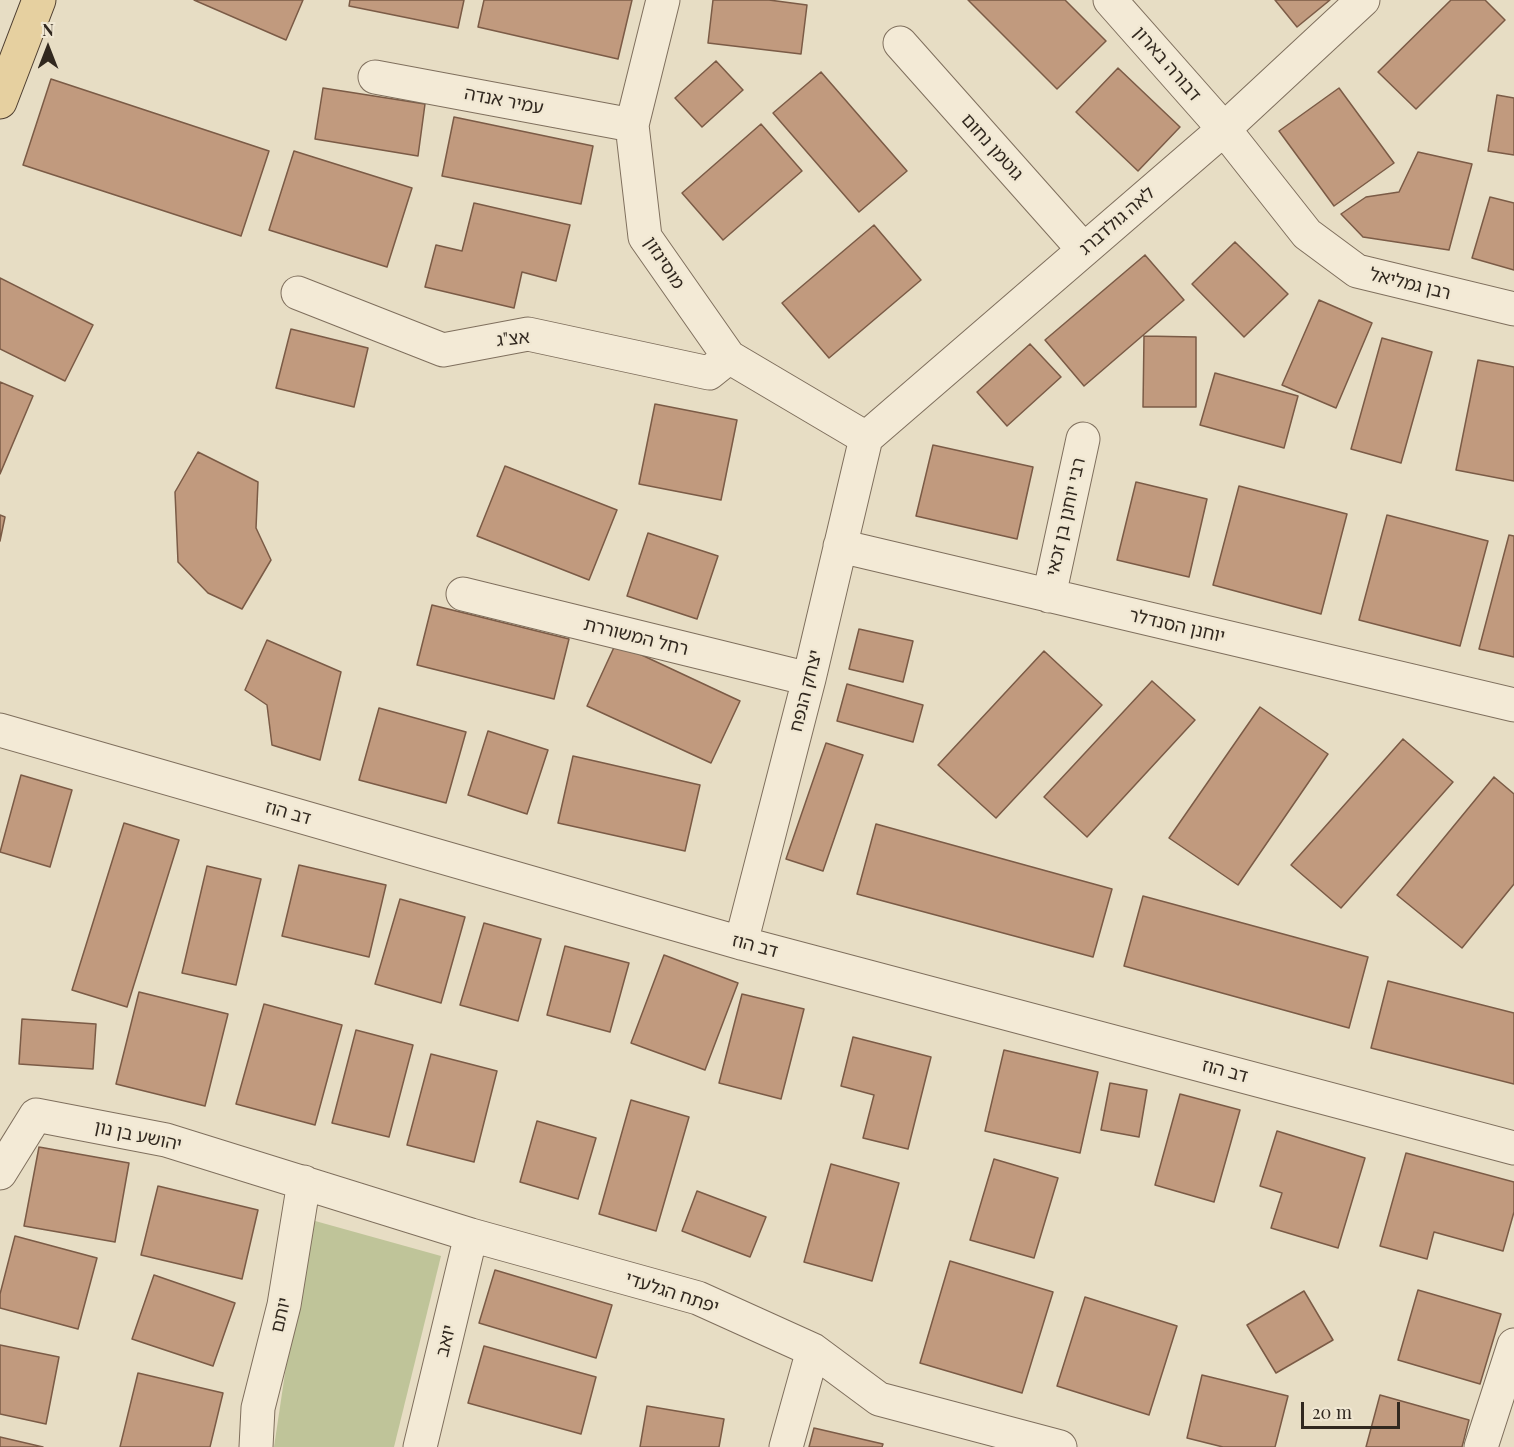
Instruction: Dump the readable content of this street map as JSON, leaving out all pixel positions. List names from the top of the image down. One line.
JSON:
{"streets":{"street":["דבורה בארון","עמיר אנדה","גוטמן נחום","לאה גולדברג","מוסינזון","רבן גמליאל","אצ\"ג","רבי יוחנן בן זכאי","יוחנן הסנדלר","רחל המשוררת","יצחק הנפח","דב הוז","יהושע בן נון","יפתח הגלעדי","יותם","יואב"]},"crossings":[["דבורה בארון","לאה גולדברג"],["דבורה בארון","רבן גמליאל"],["עמיר אנדה","מוסינזון"],["גוטמן נחום","לאה גולדברג"],["לאה גולדברג","מוסינזון"],["לאה גולדברג","רבן גמליאל"],["לאה גולדברג","יצחק הנפח"],["מוסינזון","אצ\"ג"],["מוסינזון","יצחק הנפח"],["רבי יוחנן בן זכאי","יוחנן הסנדלר"],["יוחנן הסנדלר","יצחק הנפח"],["רחל המשוררת","יצחק הנפח"],["יצחק הנפח","דב הוז"],["יהושע בן נון","יפתח הגלעדי"],["יהושע בן נון","יותם"],["יפתח הגלעדי","יותם"],["יפתח הגלעדי","יואב"]],"scale_bar":"20 m","north":"top"}
